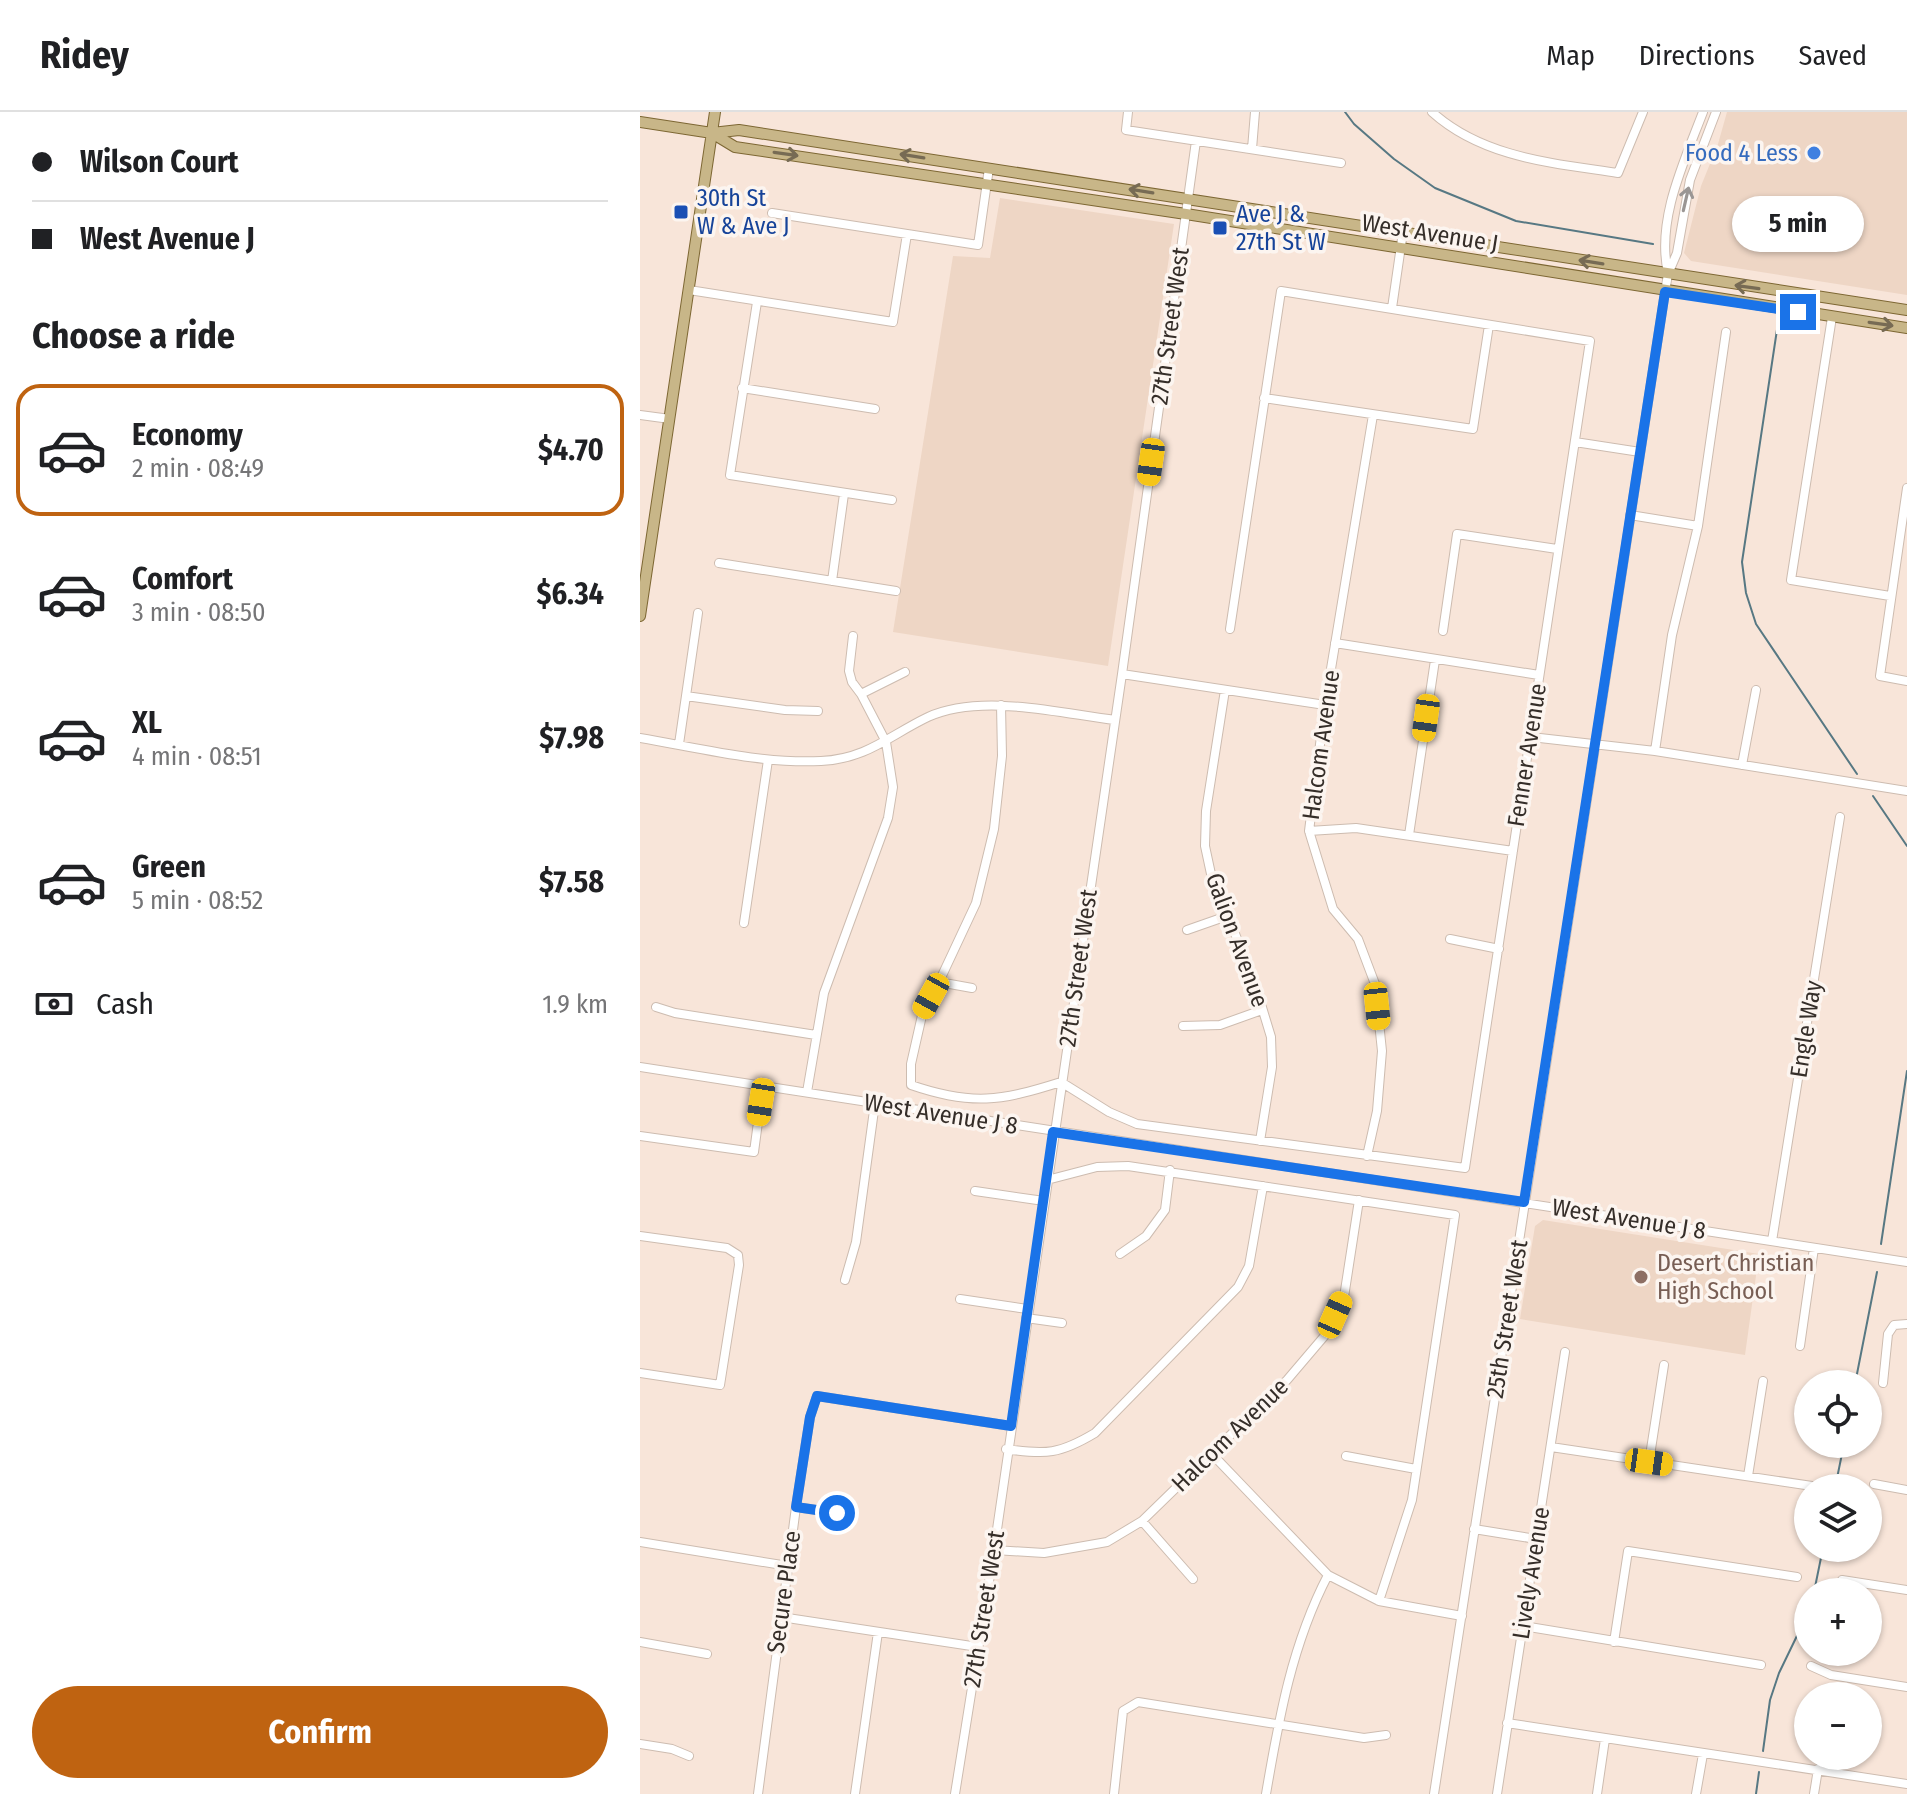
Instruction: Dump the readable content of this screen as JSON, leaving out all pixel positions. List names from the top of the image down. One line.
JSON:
{"streets":{"main road":["West Avenue J"],"street":["27th Street West","Halcom Avenue","Fenner Avenue","Galion Avenue","Engle Way","West Avenue J 8","25th Street West","Lively Avenue","Secure Place"]},"crossings":[["West Avenue J","27th Street West"],["West Avenue J","25th Street West"],["27th Street West","Halcom Avenue"],["27th Street West","West Avenue J 8"],["27th Street West","Secure Place"],["Halcom Avenue","Fenner Avenue"],["Engle Way","West Avenue J 8"],["West Avenue J 8","25th Street West"]],"places":{"other":["Food 4 Less","Desert Christian High School"],"transit":["30th St W & Ave J","Ave J & 27th St W"]},"page":{"header":"Ridey","nav":["Map","Directions","Saved"],"banner":["Wilson Court","West Avenue J"],"bubble":"5 min","heading":"Choose a ride","list":[{"name":"Economy","note":"2 min · 08:49","value":"$4.70"},{"name":"Comfort","note":"3 min · 08:50","value":"$6.34"},{"name":"XL","note":"4 min · 08:51","value":"$7.98"},{"name":"Green","note":"5 min · 08:52","value":"$7.58"}],"pay":["Cash","1.9 km"],"map_buttons":["+","−"],"buttons":"Confirm"}}
